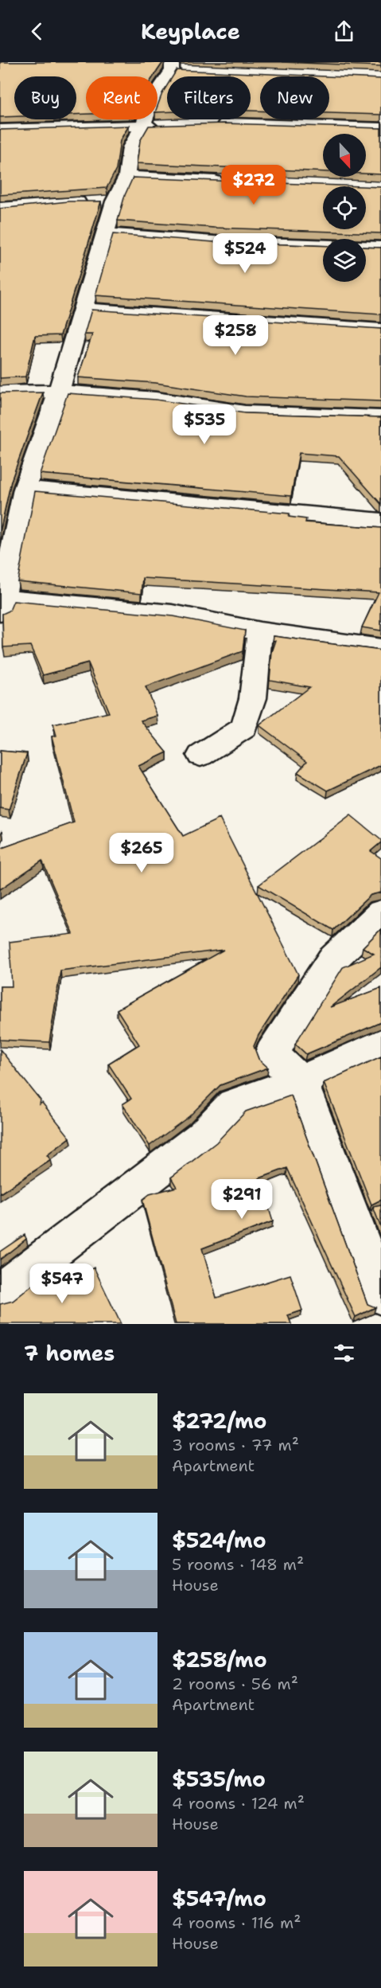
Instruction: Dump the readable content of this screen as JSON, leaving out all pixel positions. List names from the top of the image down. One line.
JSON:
{"north":"bottom","page":{"header":"Keyplace","chip":["Buy","Rent","Filters","New"],"price":["$272","$524","$258","$535","$265","$291","$547"],"heading":"7 homes","list":[{"name":"$272/mo","note":"3 rooms · 77 m² · Apartment"},{"name":"$524/mo","note":"5 rooms · 148 m² · House"},{"name":"$258/mo","note":"2 rooms · 56 m² · Apartment"},{"name":"$535/mo","note":"4 rooms · 124 m² · House"},{"name":"$547/mo","note":"4 rooms · 116 m² · House"}]}}
